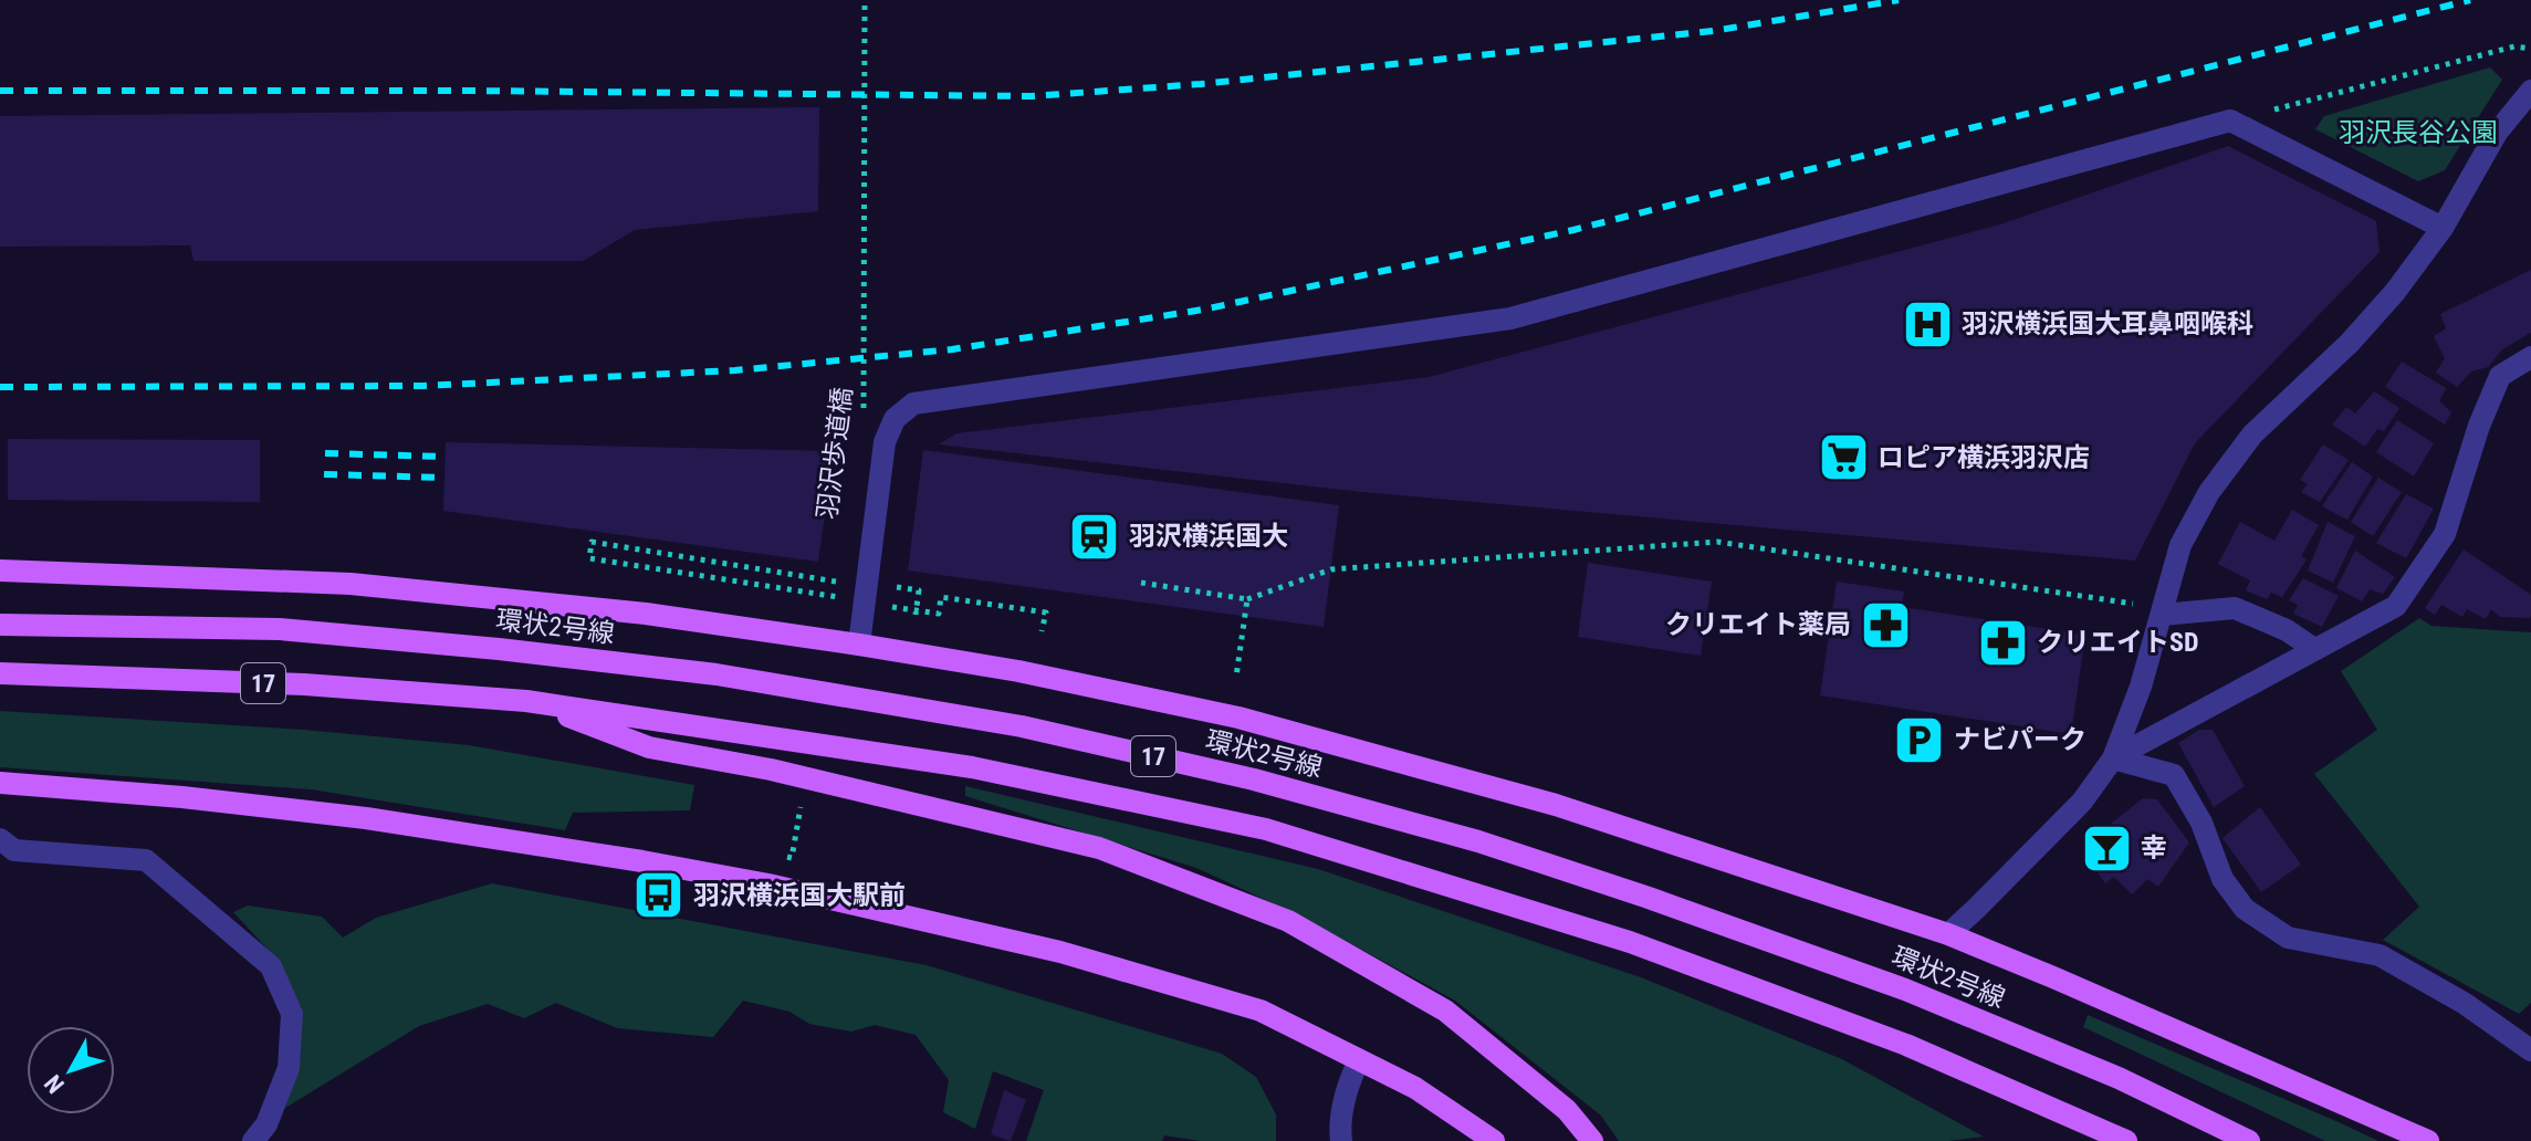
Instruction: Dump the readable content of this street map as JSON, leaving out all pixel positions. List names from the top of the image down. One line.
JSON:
{"streets":{"main road":["環状2号線","17"],"path":["羽沢歩道橋"]},"parks":["羽沢長谷公園"],"places":{"hospital":["羽沢横浜国大耳鼻咽喉科"],"supermarket":["ロピア横浜羽沢店"],"station":["羽沢横浜国大"],"pharmacy":["クリエイト薬局","クリエイトSD"],"parking":["ナビパーク"],"bar":["幸"],"bus stop":["羽沢横浜国大駅前"]},"north":"bottom left"}
